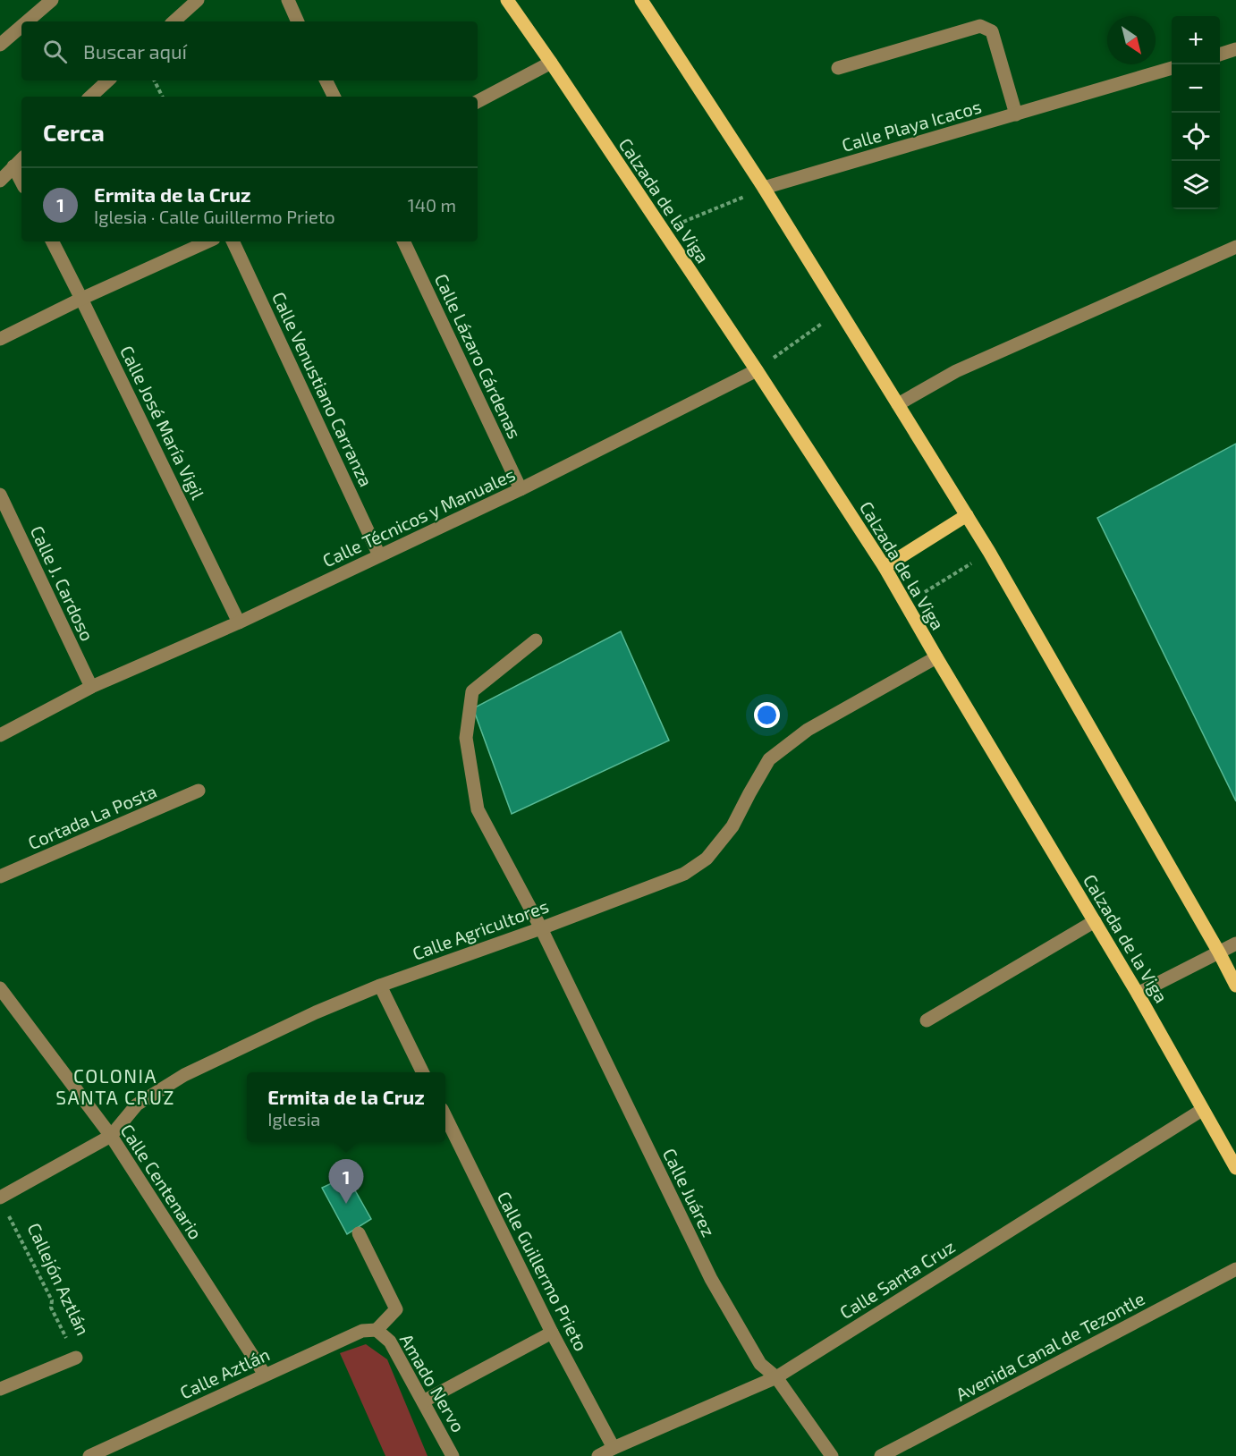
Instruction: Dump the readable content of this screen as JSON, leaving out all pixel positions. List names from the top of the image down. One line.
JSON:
{"streets":{"main road":["Calzada de la Viga"],"street":["Calle Playa Icacos","Calle Lázaro Cárdenas","Calle Venustiano Carranza","Calle José María Vigil","Calle Técnicos y Manuales","Calle J. Cardoso","Cortada La Posta","Calle Agricultores","Calle Centenario","Calle Juárez","Calle Guillermo Prieto","Callejón Aztlán","Calle Santa Cruz","Avenida Canal de Tezontle","Calle Aztlán","Amado Nervo"]},"crossings":[["Calzada de la Viga","Calle Técnicos y Manuales"],["Calzada de la Viga","Calle Agricultores"],["Calzada de la Viga","Calle Santa Cruz"],["Calle Lázaro Cárdenas","Calle Técnicos y Manuales"],["Calle Venustiano Carranza","Calle Técnicos y Manuales"],["Calle José María Vigil","Calle Técnicos y Manuales"],["Calle Técnicos y Manuales","Calle J. Cardoso"],["Calle Agricultores","Calle Centenario"],["Calle Agricultores","Calle Juárez"],["Calle Agricultores","Callejón Aztlán"],["Calle Centenario","Calle Aztlán"],["Calle Juárez","Calle Santa Cruz"],["Calle Guillermo Prieto","Calle Santa Cruz"],["Calle Aztlán","Amado Nervo"]],"districts":["COLONIA SANTA CRUZ"],"north":"bottom right","page":{"map_buttons":["+","−"],"search":"Buscar aquí","heading":"Cerca","list":[{"mark":"1","name":"Ermita de la Cruz","note":"Iglesia · Calle Guillermo Prieto","value":"140 m"}],"popup":["Ermita de la Cruz","Iglesia"],"pins":"1"}}
